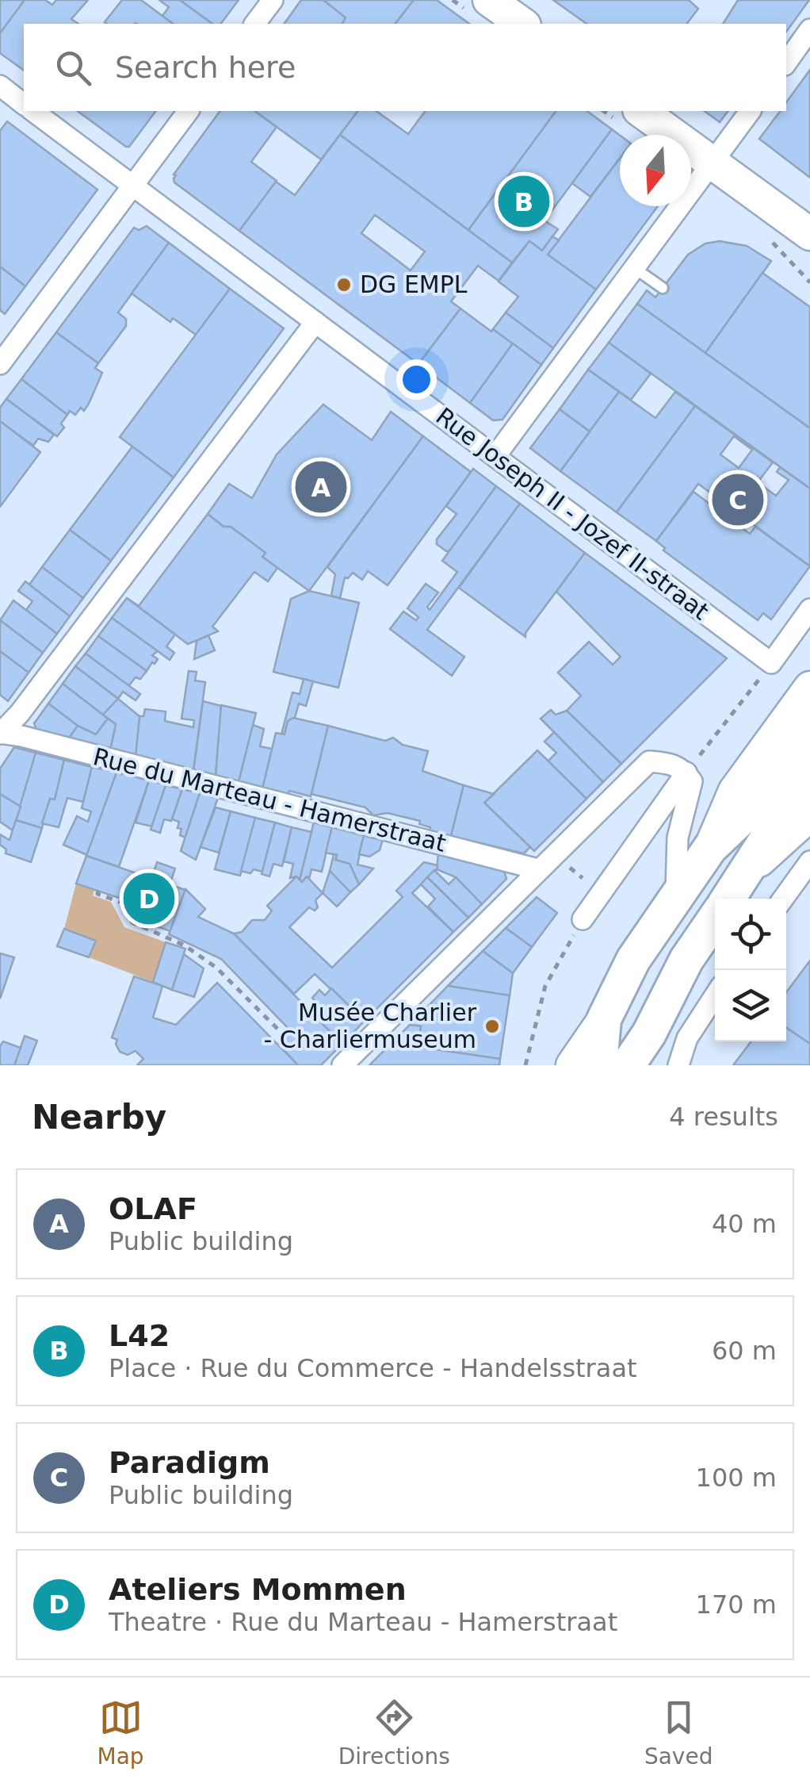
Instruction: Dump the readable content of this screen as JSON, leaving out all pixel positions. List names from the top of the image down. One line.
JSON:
{"streets":{"street":["Rue Joseph II - Jozef II-straat","Rue du Marteau - Hamerstraat"]},"places":["DG EMPL","Musée Charlier - Charliermuseum"],"north":"bottom","page":{"search":"Search here","pins":["B","A","C","D"],"heading":["Nearby","4 results"],"list":[{"mark":"A","name":"OLAF","note":"Public building","value":"40 m"},{"mark":"B","name":"L42","note":"Place · Rue du Commerce - Handelsstraat","value":"60 m"},{"mark":"C","name":"Paradigm","note":"Public building","value":"100 m"},{"mark":"D","name":"Ateliers Mommen","note":"Theatre · Rue du Marteau - Hamerstraat","value":"170 m"}],"nav":["Map","Directions","Saved"]}}
